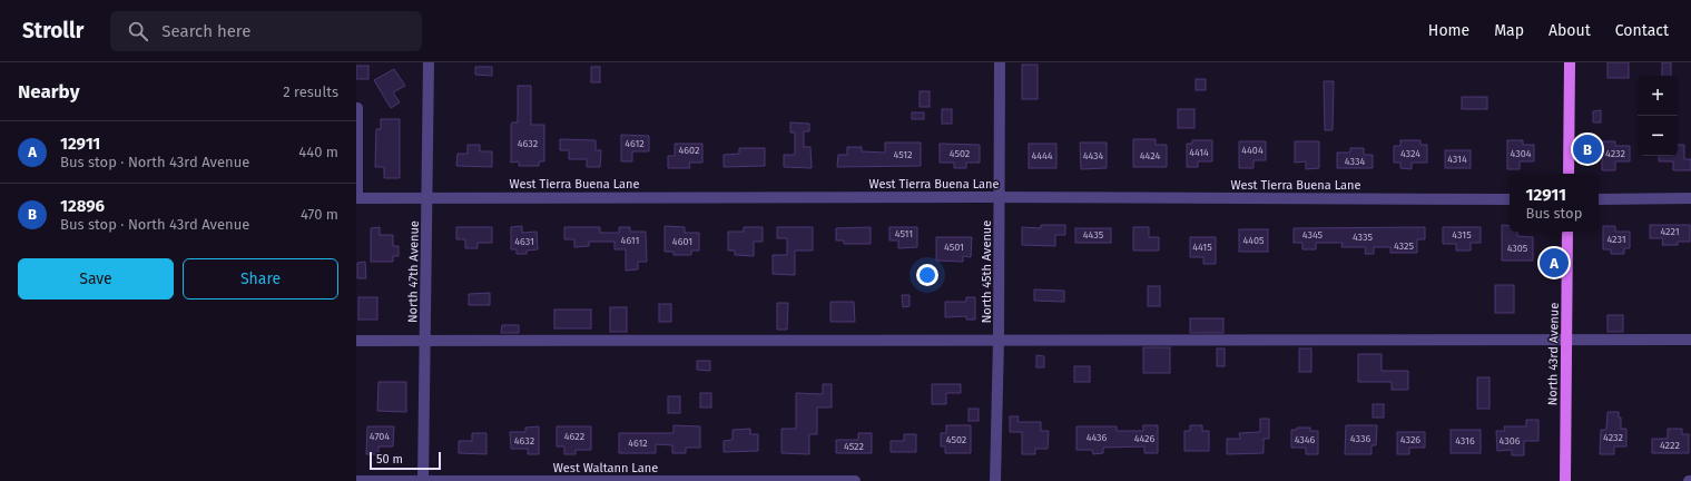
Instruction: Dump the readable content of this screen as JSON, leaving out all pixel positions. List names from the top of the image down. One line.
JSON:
{"streets":{"main road":["North 43rd Avenue"],"street":["West Tierra Buena Lane","North 47th Avenue","North 45th Avenue","West Waltann Lane"]},"crossings":[["West Tierra Buena Lane","North 47th Avenue"],["West Tierra Buena Lane","North 45th Avenue"],["North 47th Avenue","West Waltann Lane"]],"house_numbers":["4632","4612","4602","4404","4414","4502","4324","4304","4232","4512","4444","4434","4424","4314","4334","4221","4511","4435","4345","4315","4335","4231","4611","4405","4631","4601","4325","4501","4415","4305","4704","4622","4436","4232","4426","4336","4502","4346","4326","4632","4316","4306","4612","4222","4522"],"scale_bar":"50 m","page":{"header":"Strollr","search":"Search here","nav":["Home","Map","About","Contact"],"heading":["Nearby","2 results"],"map_buttons":["+","−"],"list":[{"mark":"A","name":"12911","note":"Bus stop · North 43rd Avenue","value":"440 m"},{"mark":"B","name":"12896","note":"Bus stop · North 43rd Avenue","value":"470 m"}],"pins":["B","A"],"popup":["12911","Bus stop"],"buttons":["Save","Share"],"scale":"50 m"}}
